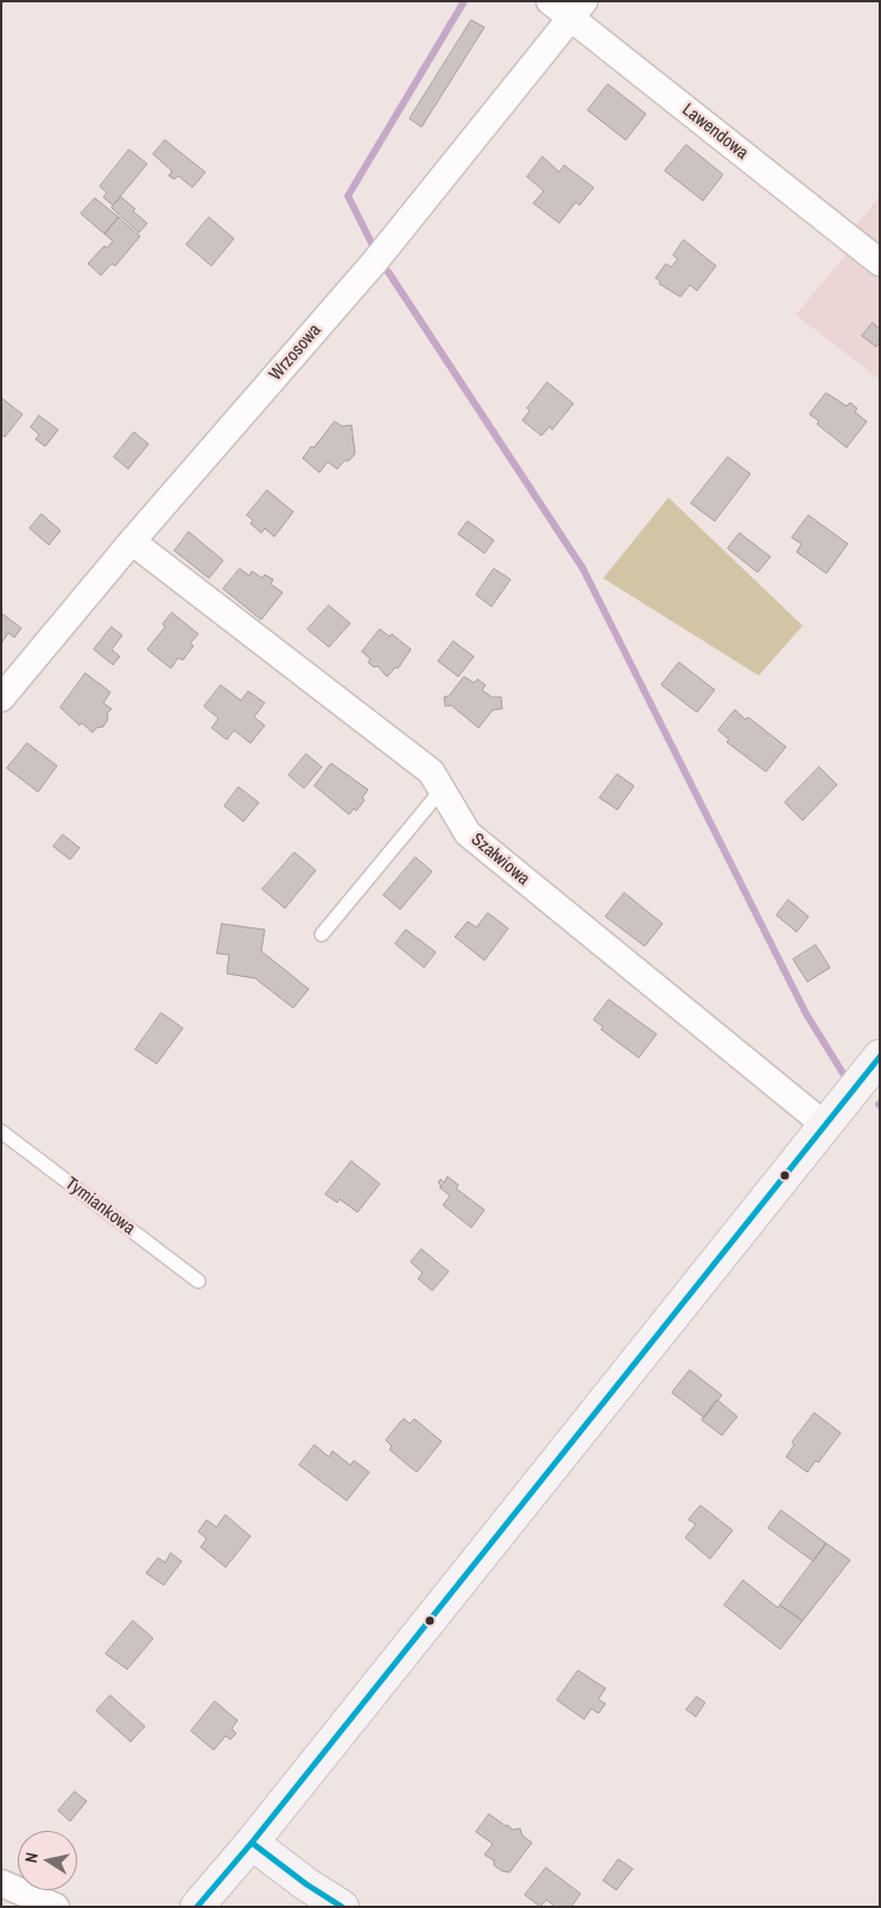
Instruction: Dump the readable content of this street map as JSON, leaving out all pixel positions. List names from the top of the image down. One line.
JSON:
{"streets":{"street":["Lawendowa","Wrzosowa","Szałwiowa"],"lane":["Tymiankowa"]},"crossings":[["Lawendowa","Wrzosowa"],["Wrzosowa","Szałwiowa"]],"north":"left"}
